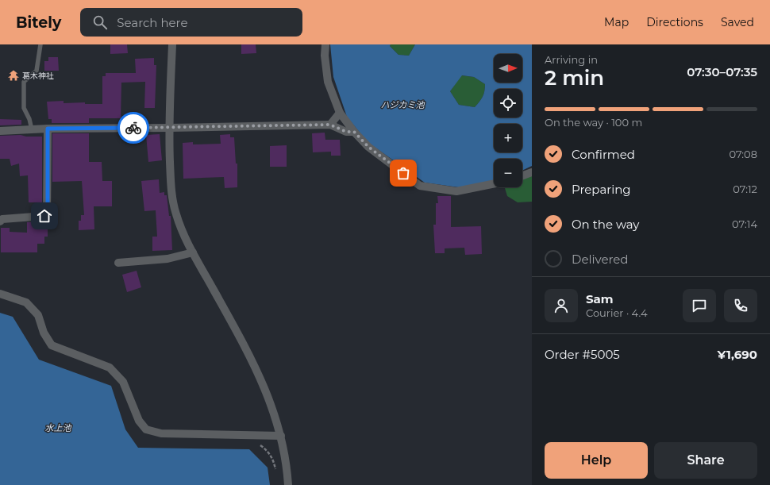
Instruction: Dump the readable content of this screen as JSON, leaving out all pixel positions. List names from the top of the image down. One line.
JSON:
{"water":["ハジカミ池","水上池"],"places":{"temple":["葛木神社"]},"north":"right","page":{"header":"Bitely","search":"Search here","nav":["Map","Directions","Saved"],"heading":["2 min","Arriving in","07:30–07:35"],"panel":["Sam","Courier · 4.4","Order #5005","¥1,690"],"map_buttons":["+","−"],"bar":"On the way · 100 m","list":[["Confirmed","07:08"],["Preparing","07:12"],["On the way","07:14"],"Delivered"],"buttons":["Help","Share"]}}
